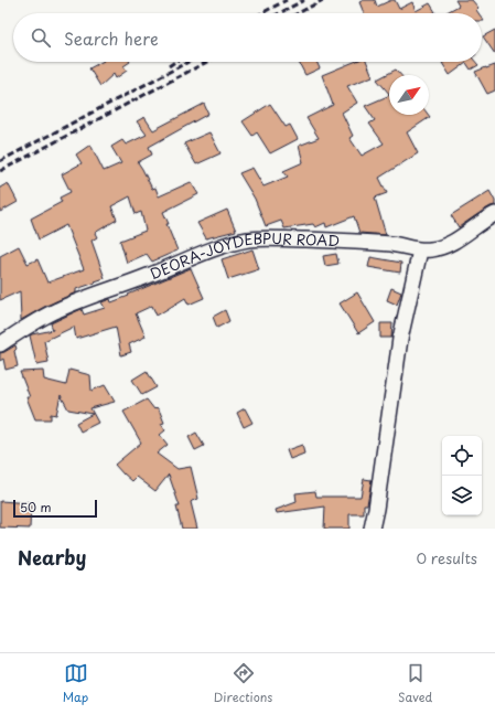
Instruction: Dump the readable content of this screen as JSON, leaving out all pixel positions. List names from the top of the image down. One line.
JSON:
{"streets":{"street":["DEORA-JOYDEBPUR ROAD"]},"scale_bar":"50 m","north":"top right","page":{"search":"Search here","scale":"50 m","heading":["Nearby","0 results"],"nav":["Map","Directions","Saved"]}}
